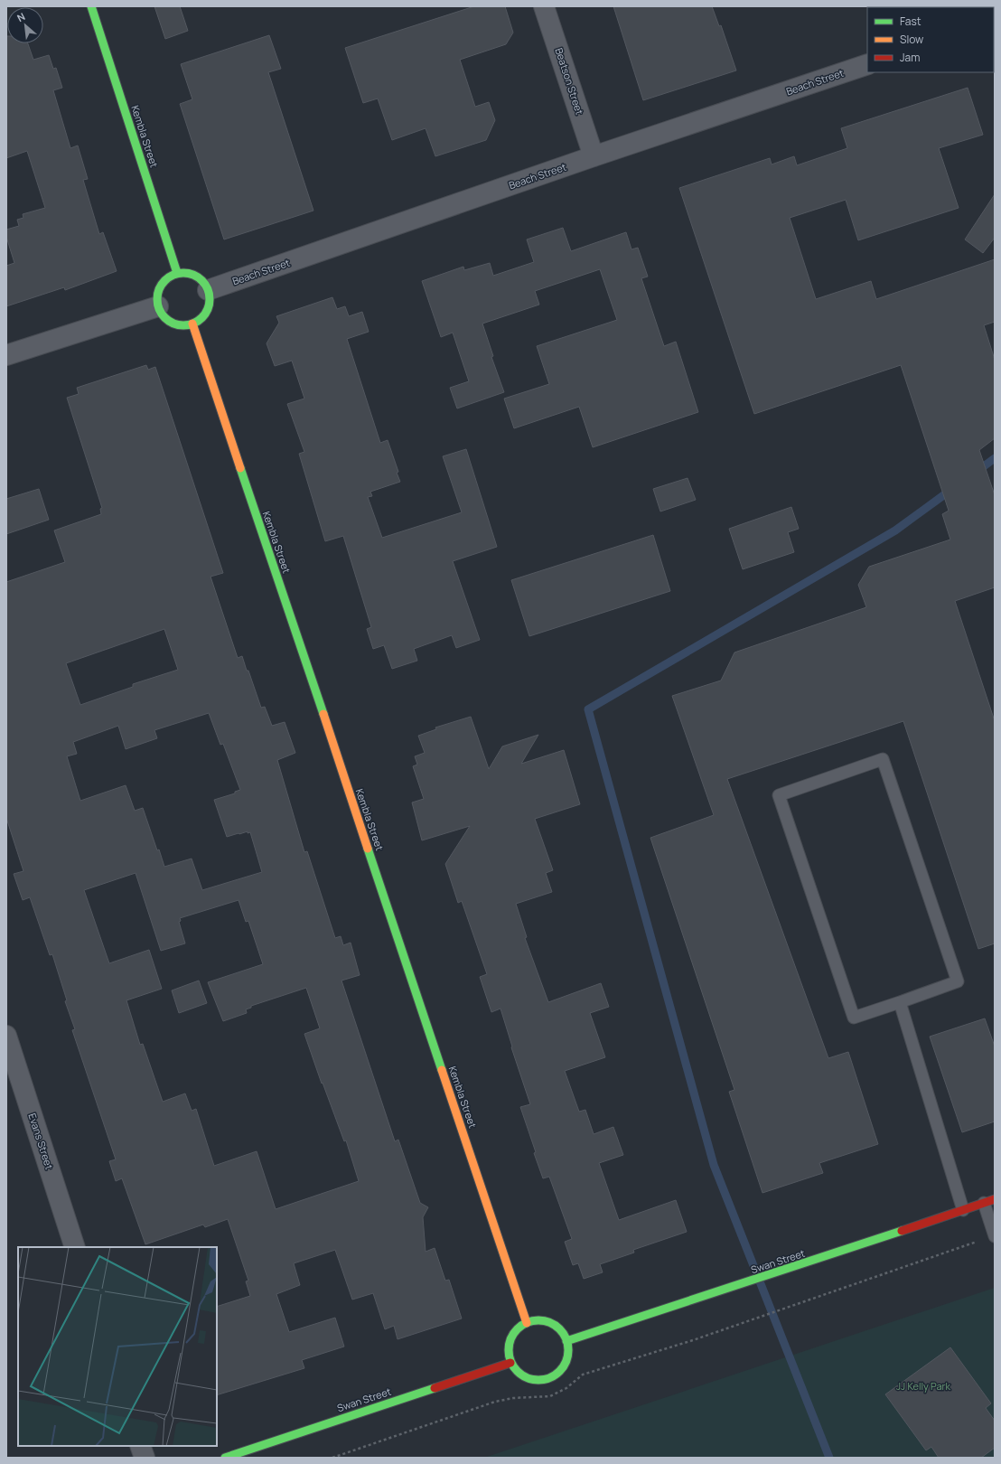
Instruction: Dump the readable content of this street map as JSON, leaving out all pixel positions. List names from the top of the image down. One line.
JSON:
{"streets":{"street":["Beatson Street","Beach Street","Kembla Street","Evans Street","Swan Street"]},"crossings":[["Beatson Street","Beach Street"],["Beach Street","Kembla Street"],["Kembla Street","Swan Street"]],"parks":["JJ Kelly Park"],"legend":["Fast","Slow","Jam"],"north":"top left"}
